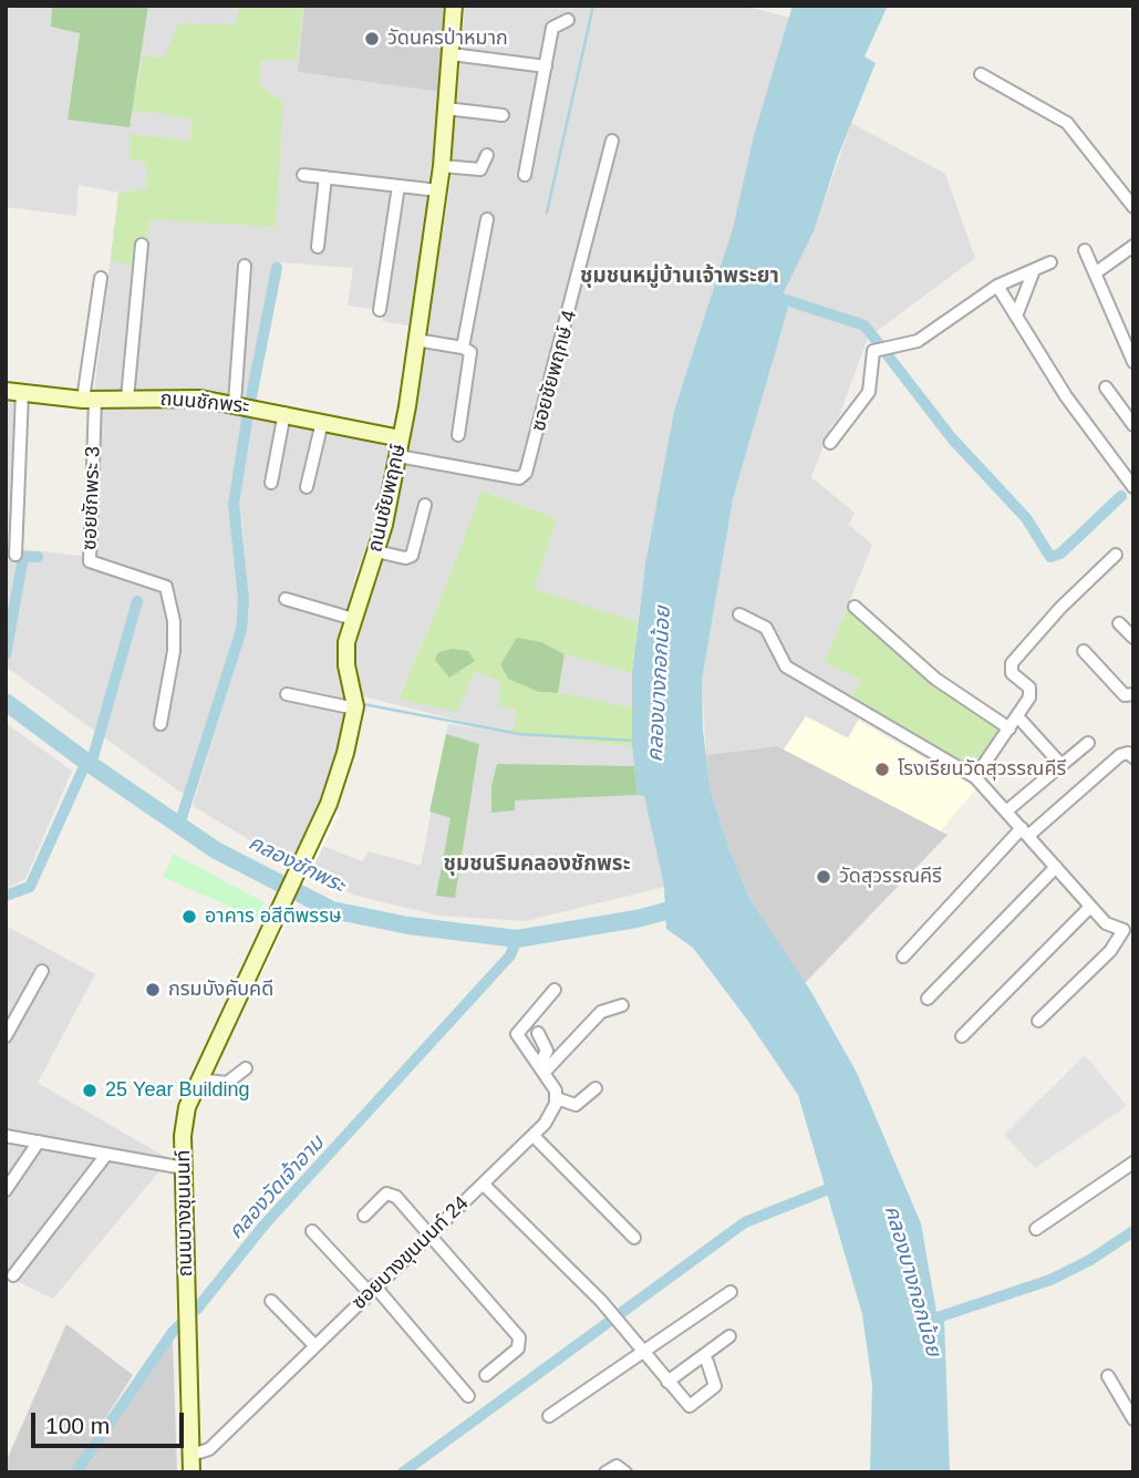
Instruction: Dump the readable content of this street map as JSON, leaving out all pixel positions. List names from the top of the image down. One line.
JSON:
{"streets":{"street":["ซอยชัยพฤกษ์ 4","ถนนชักพระ","ซอยชักพระ 3","ถนนชัยพฤกษ์","ถนนบางขุนนนท์","ซอยบางขุนนนท์ 24"]},"crossings":[["ซอยชัยพฤกษ์ 4","ถนนชัยพฤกษ์"],["ถนนชักพระ","ซอยชักพระ 3"],["ถนนชักพระ","ถนนชัยพฤกษ์"],["ถนนชัยพฤกษ์","ถนนบางขุนนนท์"],["ถนนบางขุนนนท์","ซอยบางขุนนนท์ 24"]],"districts":["ชุมชนหมู่บ้านเจ้าพระยา","ชุมชนริมคลองชักพระ"],"water":["คลองบางกอกน้อย","คลองชักพระ","คลองวัดเจ้าอาม"],"places":["วัดนครป่าหมาก","โรงเรียนวัดสุวรรณคีรี","วัดสุวรรณคีรี","อาคาร อสีติพรรษ","กรมบังคับคดี","25 Year Building"],"scale_bar":"100 m"}
